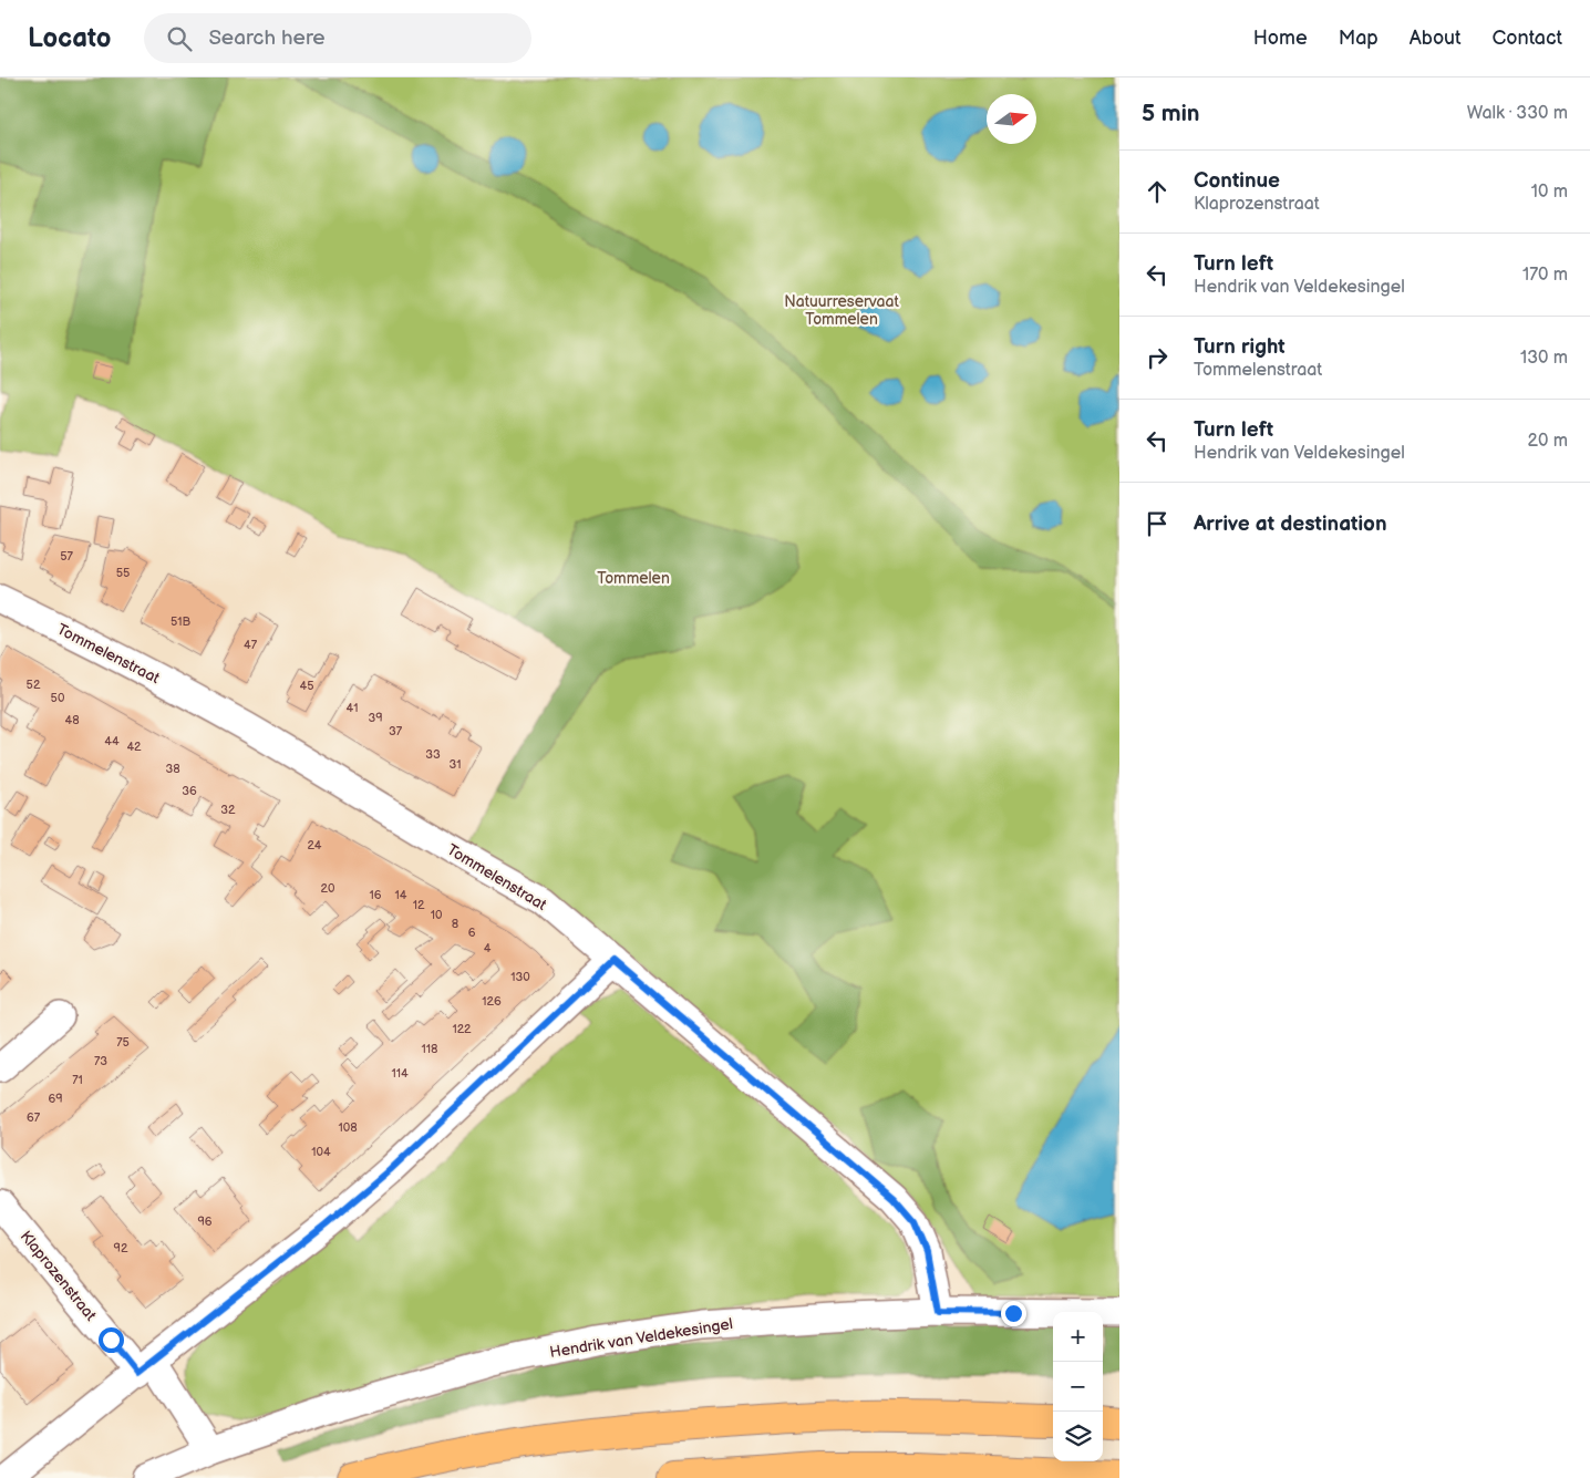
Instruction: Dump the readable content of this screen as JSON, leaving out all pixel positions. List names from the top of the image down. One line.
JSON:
{"streets":{"street":["Tommelenstraat","Klaprozenstraat","Hendrik van Veldekesingel"]},"crossings":[["Tommelenstraat","Hendrik van Veldekesingel"]],"parks":["Natuurreservaat Tommelen","Tommelen"],"house_numbers":["57","55","51B","47","52","45","50","41","39","48","37","44","42","33","31","38","36","32","24","20","16","14","12","10","8","6","4","130","126","122","75","118","73","114","71","69","67","108","104","96","92"],"north":"right","page":{"header":"Locato","search":"Search here","nav":["Home","Map","About","Contact"],"heading":["5 min","Walk · 330 m"],"list":[["Continue","Klaprozenstraat","10 m"],["Turn left","Hendrik van Veldekesingel","170 m"],["Turn right","Tommelenstraat","130 m"],["Turn left","Hendrik van Veldekesingel","20 m"],"Arrive at destination"],"map_buttons":["+","−"]}}
